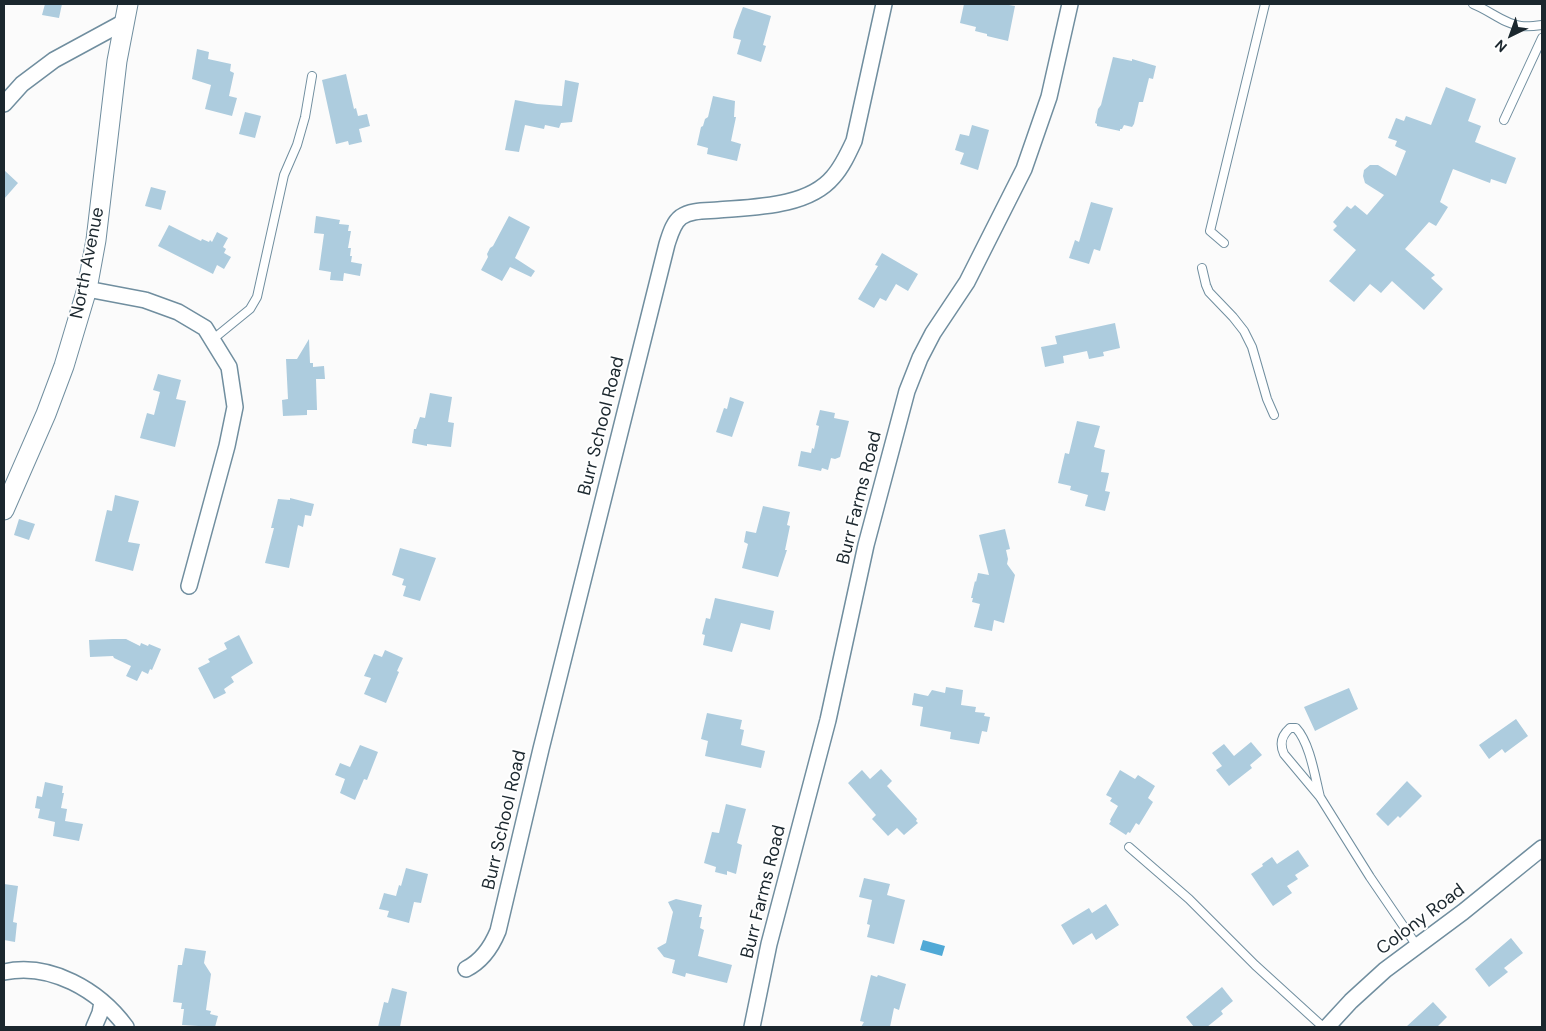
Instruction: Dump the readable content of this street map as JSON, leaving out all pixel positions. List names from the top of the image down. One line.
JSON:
{"streets":{"street":["North Avenue","Burr School Road","Burr Farms Road","Colony Road"]},"north":"bottom left"}
